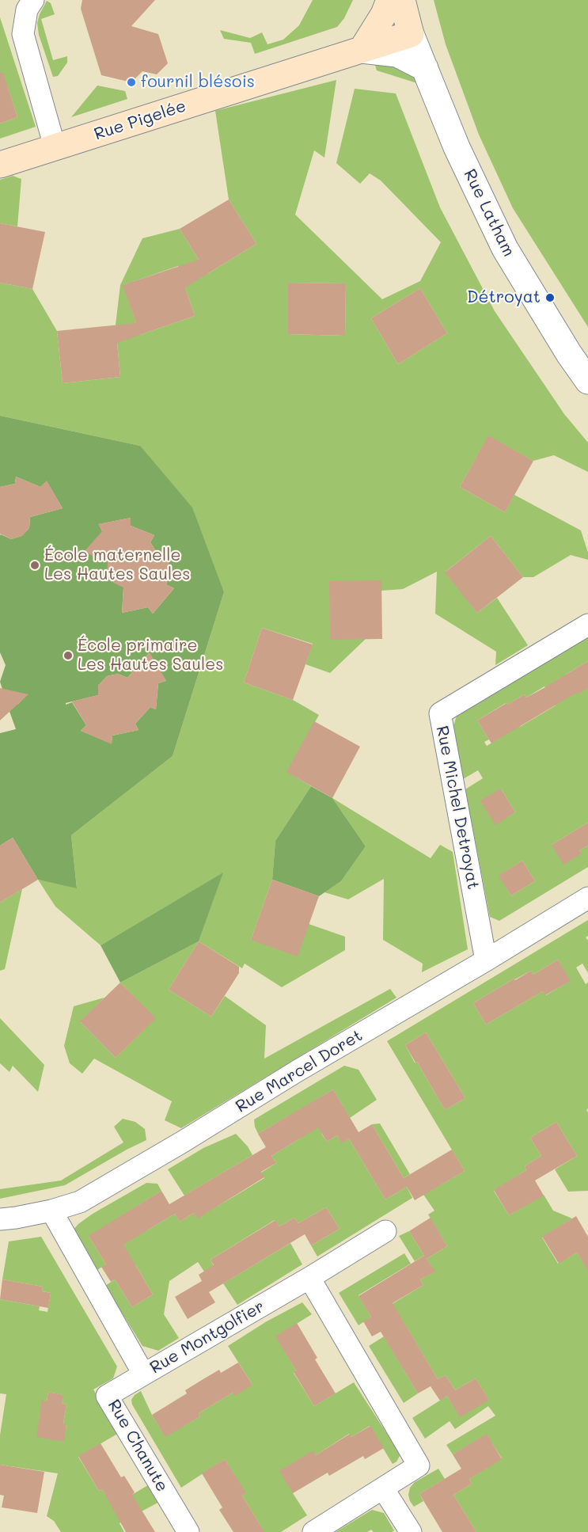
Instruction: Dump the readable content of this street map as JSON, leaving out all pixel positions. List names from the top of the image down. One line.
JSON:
{"streets":{"main road":["Rue Pigelée"],"street":["Rue Latham","Rue Michel Detroyat","Rue Marcel Doret","Rue Montgolfier","Rue Chanute"]},"crossings":[["Rue Pigelée","Rue Latham"],["Rue Michel Detroyat","Rue Marcel Doret"],["Rue Marcel Doret","Rue Montgolfier"],["Rue Montgolfier","Rue Chanute"]],"places":["fournil blésois","Détroyat","École maternelle Les Hautes Saules","École primaire Les Hautes Saules"]}
